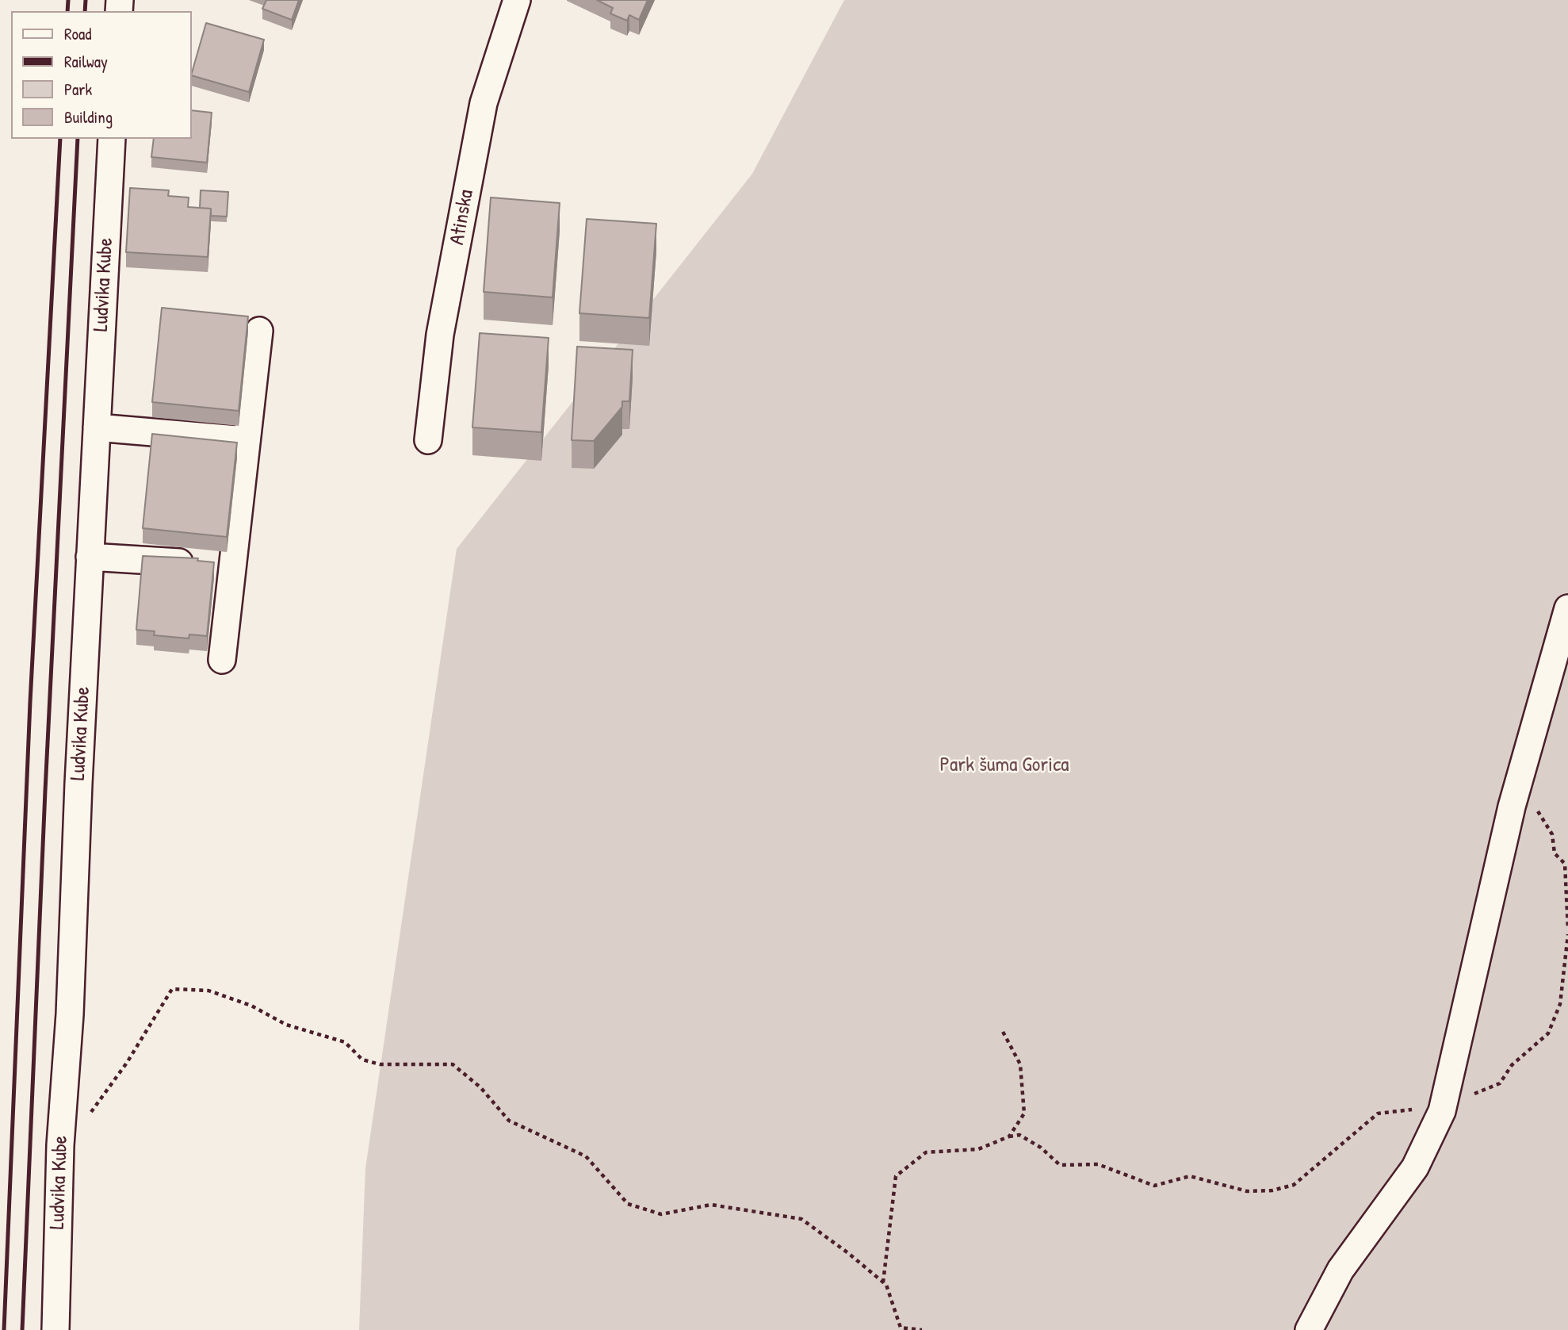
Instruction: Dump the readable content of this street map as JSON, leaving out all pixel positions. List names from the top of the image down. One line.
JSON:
{"streets":{"street":["Atinska","Ludvika Kube"]},"parks":["Park šuma Gorica"],"legend":["Road","Railway","Park","Building"]}
